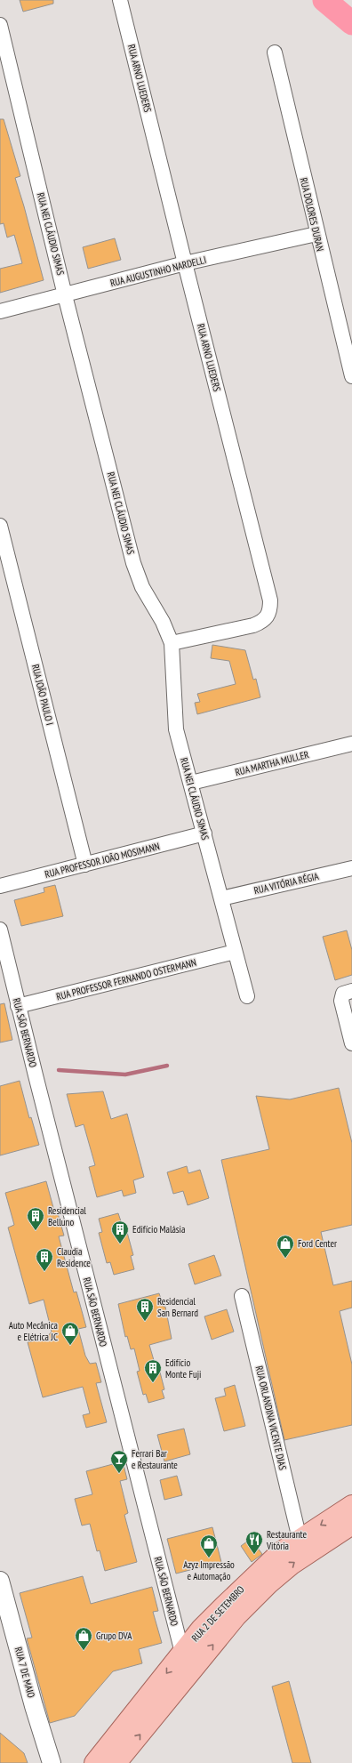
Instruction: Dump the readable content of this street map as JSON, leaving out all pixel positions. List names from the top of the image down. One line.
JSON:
{"streets":{"main road":["RUA 2 DE SETEMBRO"],"street":["RUA ARNO LUEDERS","RUA DOLORES DURAN","RUA NEI CLÁUDIO SIMAS","RUA AUGUSTINHO NARDELLI","RUA JOÃO PAULO I","RUA MARTHA MULLER","RUA PROFESSOR JOÃO MOSIMANN","RUA VITÓRIA RÉGIA","RUA PROFESSOR FERNANDO OSTERMANN","RUA SÃO BERNARDO","RUA ORLANDINA VICENTE DIAS","RUA 7 DE MAIO"]},"crossings":[["RUA ARNO LUEDERS","RUA NEI CLÁUDIO SIMAS"],["RUA ARNO LUEDERS","RUA AUGUSTINHO NARDELLI"],["RUA DOLORES DURAN","RUA AUGUSTINHO NARDELLI"],["RUA NEI CLÁUDIO SIMAS","RUA AUGUSTINHO NARDELLI"],["RUA NEI CLÁUDIO SIMAS","RUA MARTHA MULLER"],["RUA NEI CLÁUDIO SIMAS","RUA PROFESSOR JOÃO MOSIMANN"],["RUA NEI CLÁUDIO SIMAS","RUA VITÓRIA RÉGIA"],["RUA NEI CLÁUDIO SIMAS","RUA PROFESSOR FERNANDO OSTERMANN"],["RUA JOÃO PAULO I","RUA PROFESSOR JOÃO MOSIMANN"],["RUA PROFESSOR FERNANDO OSTERMANN","RUA SÃO BERNARDO"],["RUA SÃO BERNARDO","RUA 2 DE SETEMBRO"],["RUA ORLANDINA VICENTE DIAS","RUA 2 DE SETEMBRO"]],"places":{"building":["Residencial Belluno","Edifício Malásia","Claudia Residence","Residencial San Bernard","Edifício Monte Fuji"],"shop":["Ford Center","Auto Mecânica e Elétrica JC","Azyz Impressão e Automação","Grupo DVA"],"bar":["Ferrari Bar e Restaurante"],"restaurant":["Restaurante Vitória"]}}
